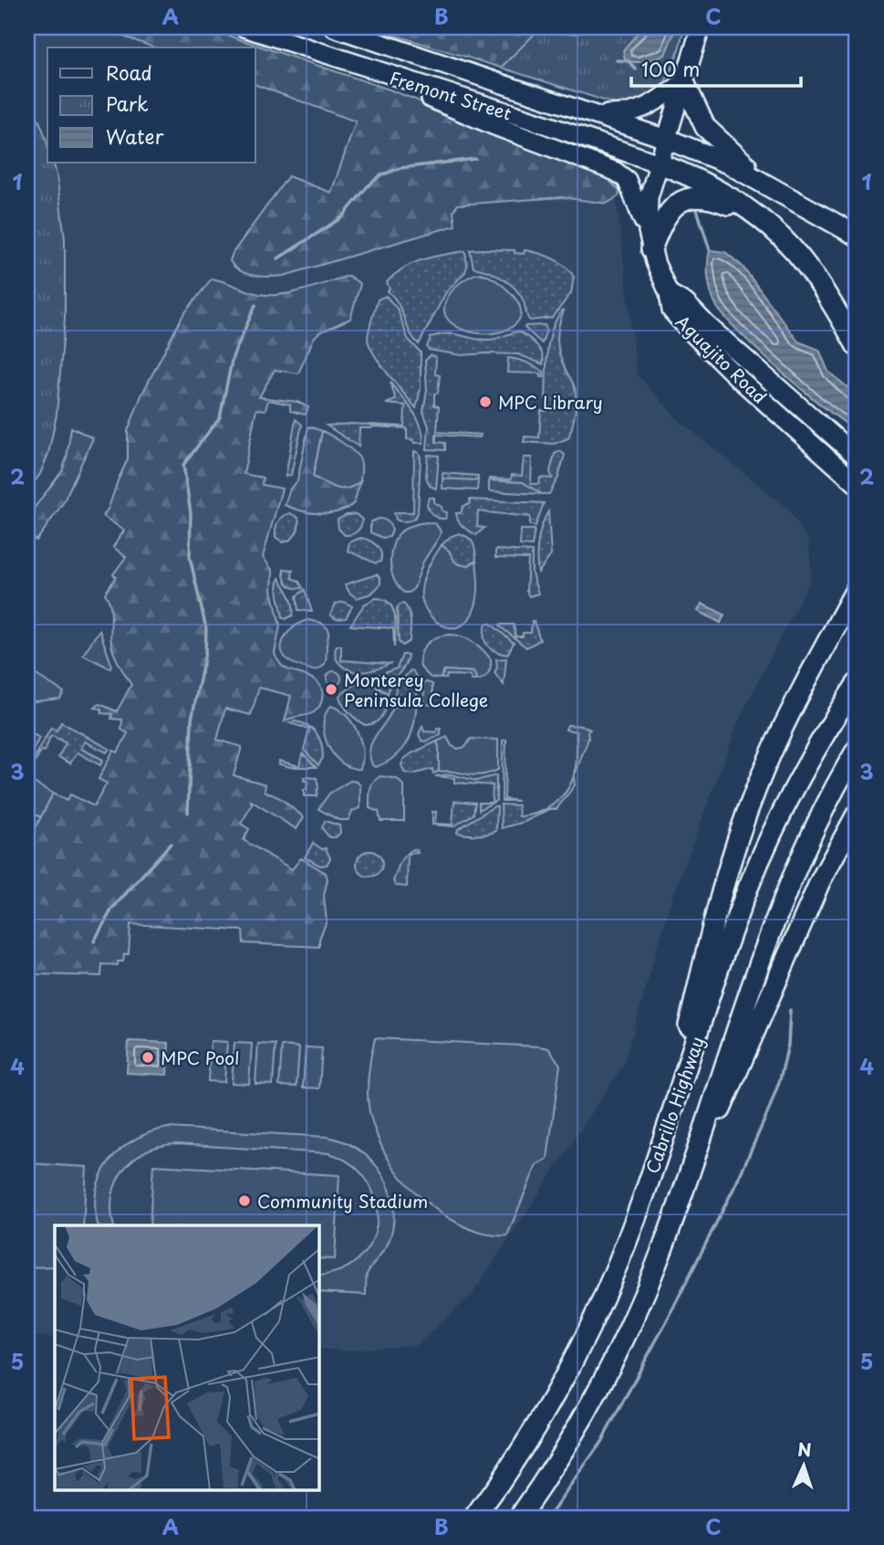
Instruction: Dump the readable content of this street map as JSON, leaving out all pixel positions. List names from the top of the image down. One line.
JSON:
{"streets":{"highway":["Cabrillo Highway"],"main road":["Fremont Street","Aguajito Road"]},"places":["MPC Library","Monterey Peninsula College","MPC Pool","Community Stadium"],"legend":["Road","Park","Water"],"scale_bar":"100 m","north":"top","grid":{"columns":["A","B","C"],"rows":["1","2","3","4","5"]}}
